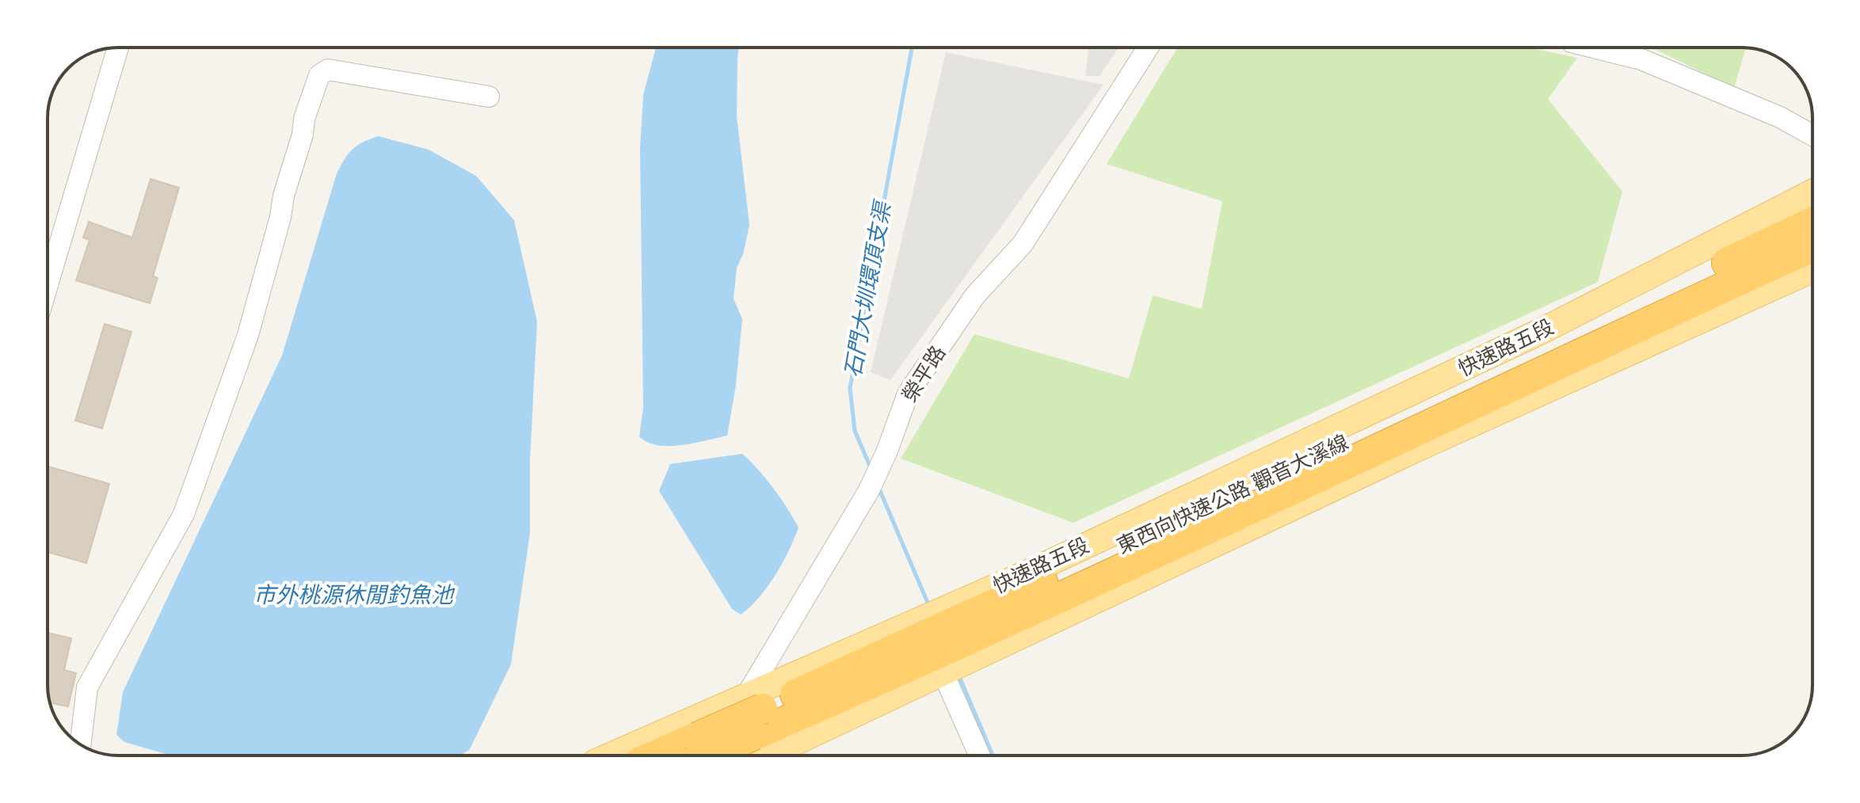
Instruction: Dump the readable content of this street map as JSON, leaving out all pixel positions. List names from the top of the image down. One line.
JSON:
{"streets":{"highway":["東西向快速公路 觀音大溪線"],"main road":["快速路五段"],"street":["榮平路"]},"crossings":[["快速路五段","榮平路"],["快速路五段","東西向快速公路 觀音大溪線"],["榮平路","東西向快速公路 觀音大溪線"]],"water":["石門大圳環頂支渠","市外桃源休閒釣魚池"]}
